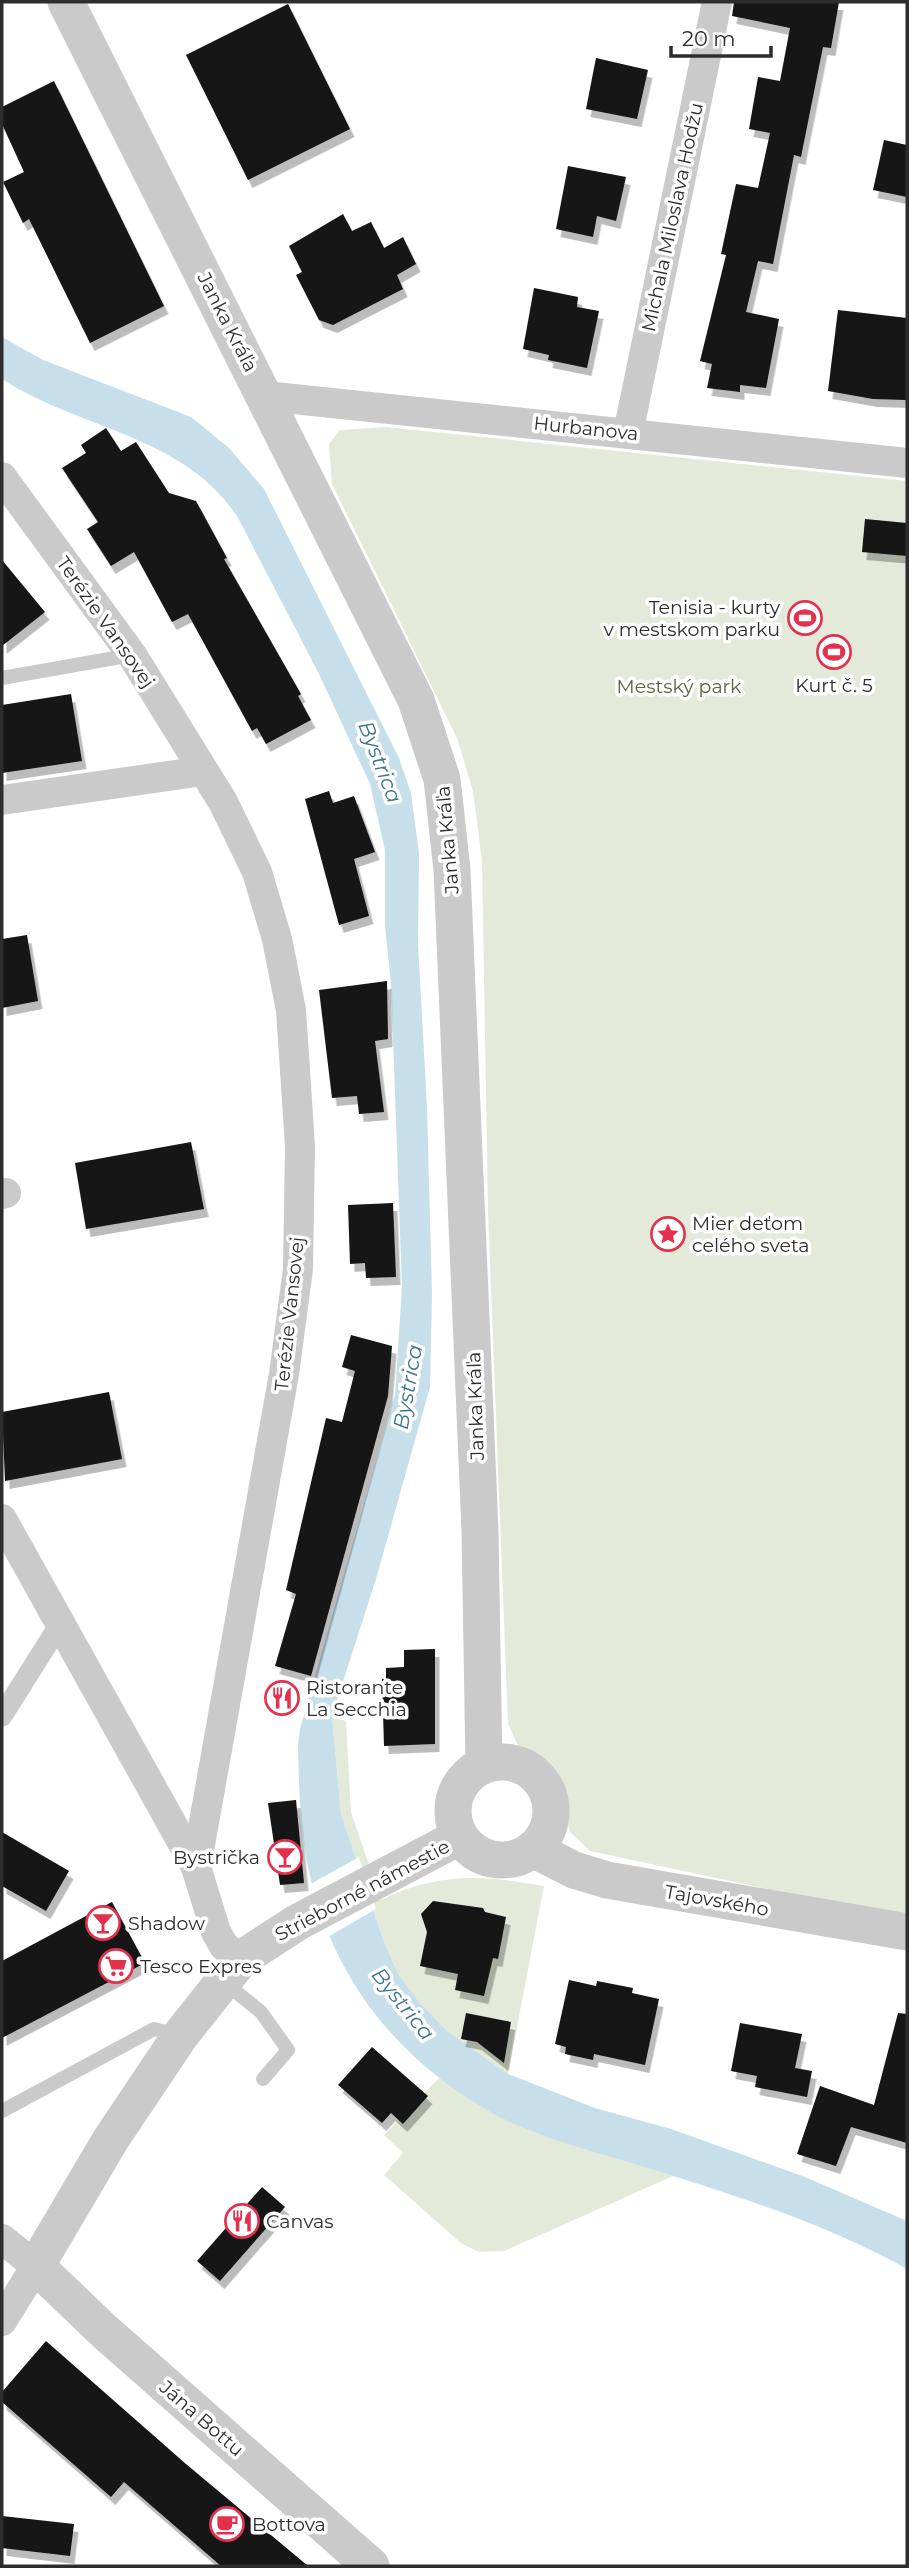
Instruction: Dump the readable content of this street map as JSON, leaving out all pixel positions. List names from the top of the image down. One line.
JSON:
{"streets":{"street":["Michala Miloslava Hodžu","Janka Kráľa","Hurbanova","Terézie Vansovej","Strieborné námestie","Tajovského","Jána Bottu"]},"crossings":[["Michala Miloslava Hodžu","Hurbanova"],["Janka Kráľa","Hurbanova"],["Janka Kráľa","Strieborné námestie"],["Janka Kráľa","Tajovského"],["Terézie Vansovej","Strieborné námestie"],["Strieborné námestie","Tajovského"],["Strieborné námestie","Jána Bottu"]],"water":["Bystrica"],"parks":["Mestský park"],"places":{"sports":["Tenisia - kurty v mestskom parku","Kurt č. 5"],"place":["Mier deťom celého sveta"],"restaurant":["Ristorante La Secchia","Canvas"],"bar":["Bystrička","Shadow"],"supermarket":["Tesco Expres"],"cafe":["Bottova"]},"scale_bar":"20 m"}
